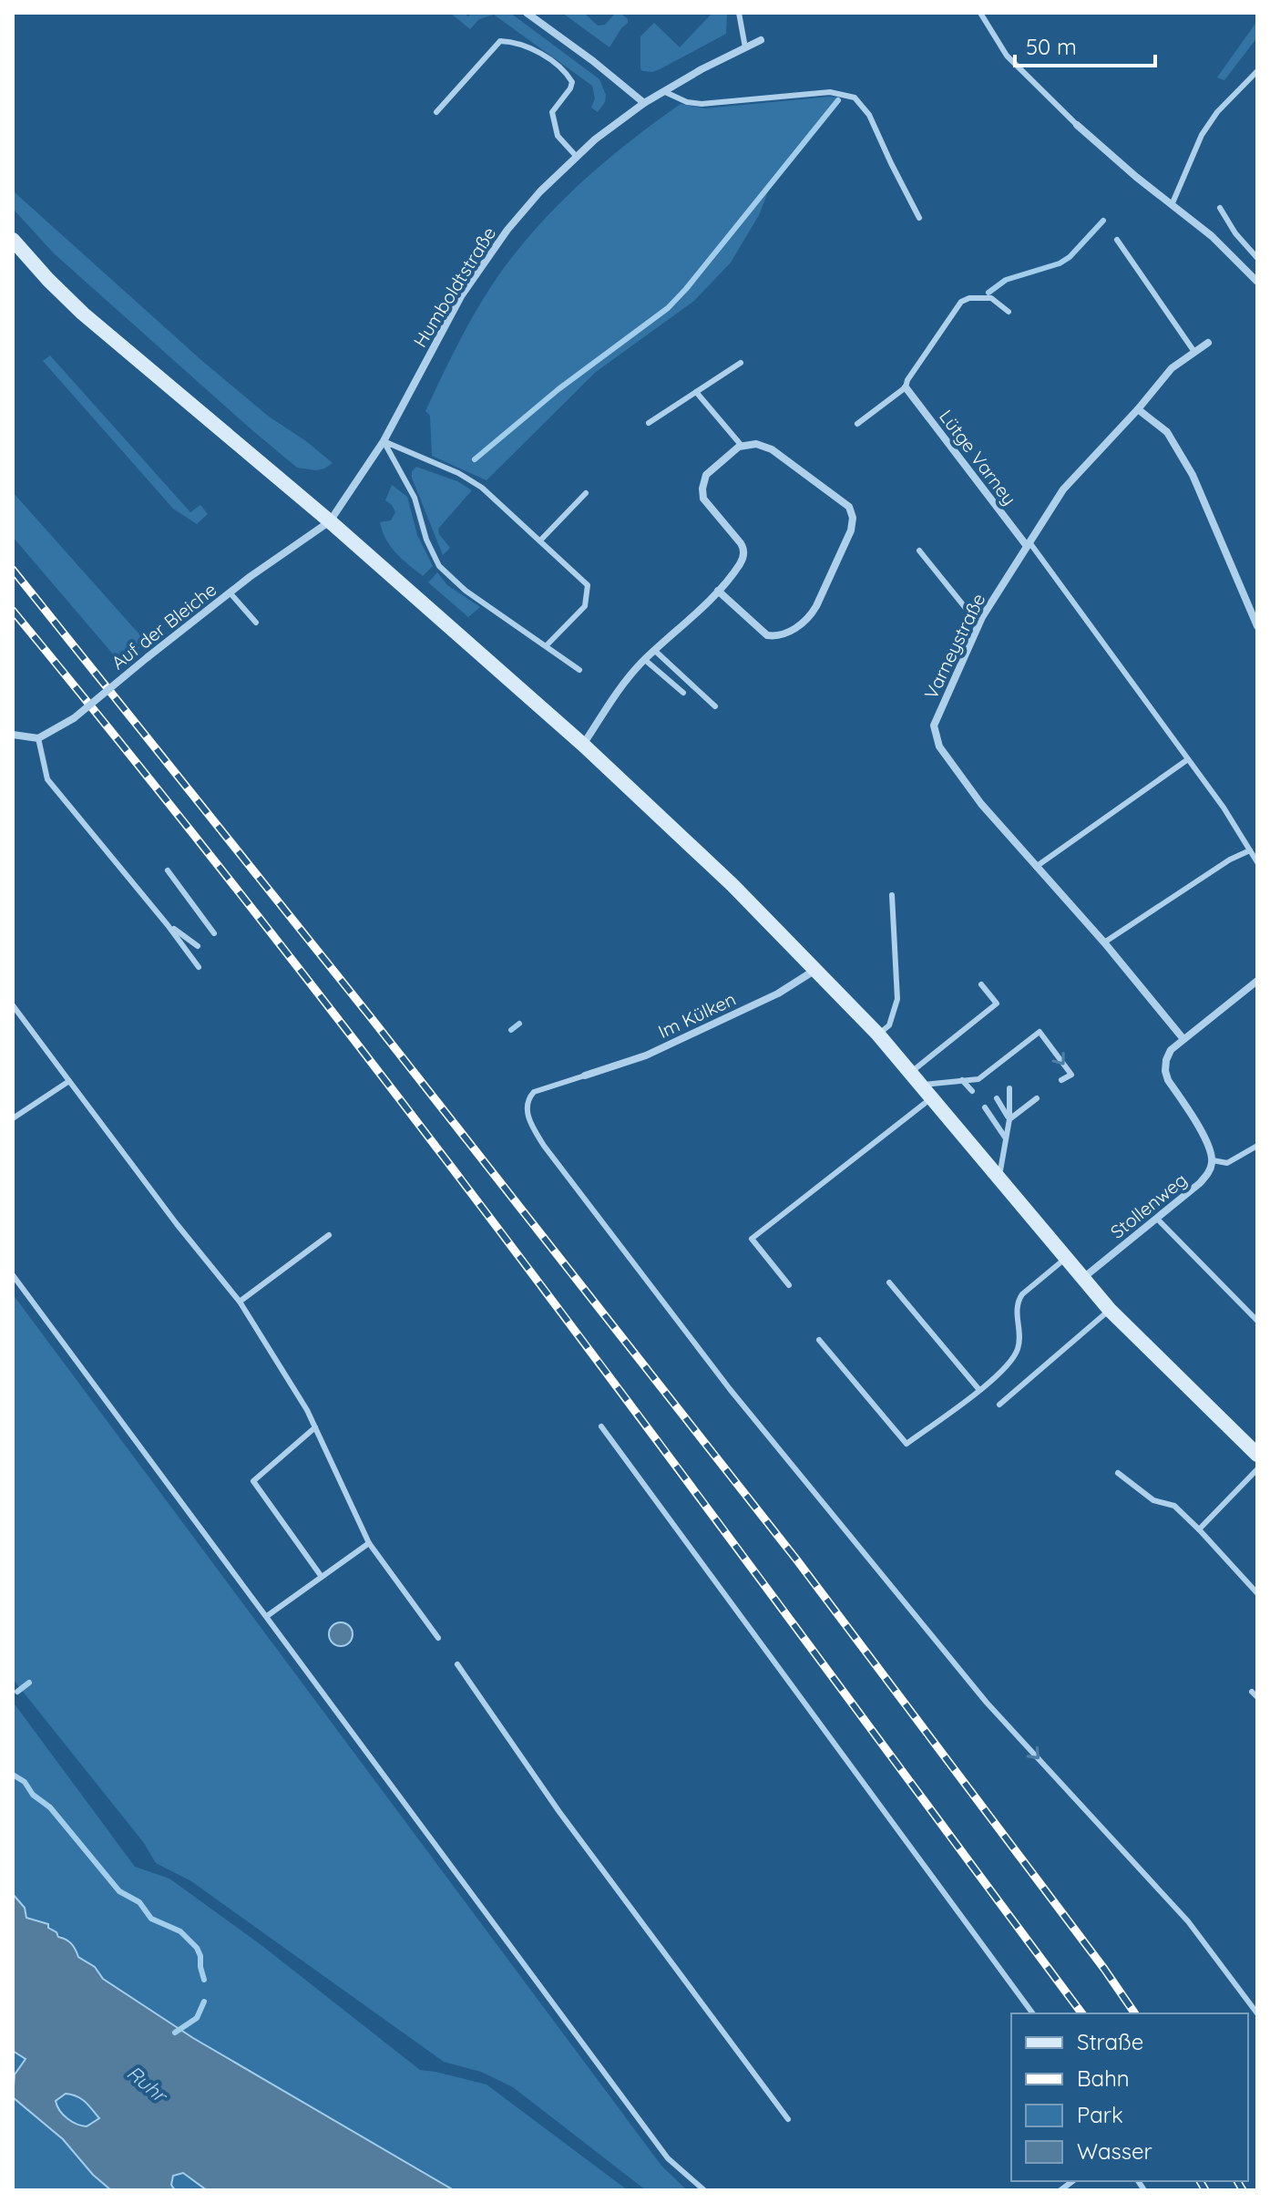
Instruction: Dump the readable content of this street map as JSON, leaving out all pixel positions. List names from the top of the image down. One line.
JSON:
{"streets":{"street":["Humboldtstraße","Lütge Varney","Auf der Bleiche","Varneystraße","Im Külken","Stollenweg"]},"crossings":[["Humboldtstraße","Auf der Bleiche"],["Lütge Varney","Varneystraße"]],"water":["Ruhr"],"legend":["Straße","Bahn","Park","Wasser"],"scale_bar":"50 m"}
